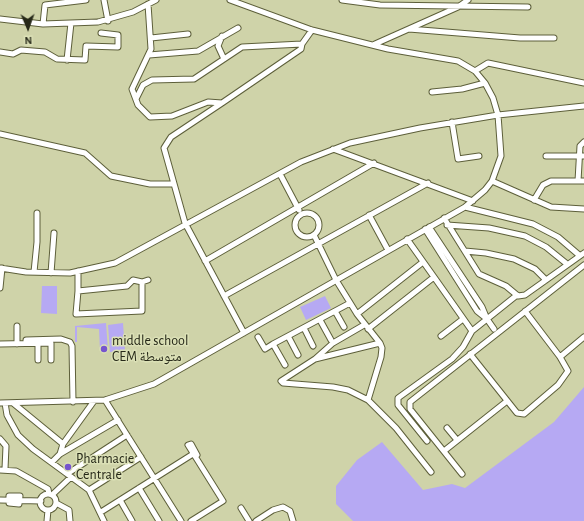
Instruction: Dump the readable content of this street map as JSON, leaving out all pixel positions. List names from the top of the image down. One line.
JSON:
{"places":["middle school CEM متوسطة","Pharmacie Centrale"],"north":"bottom"}
